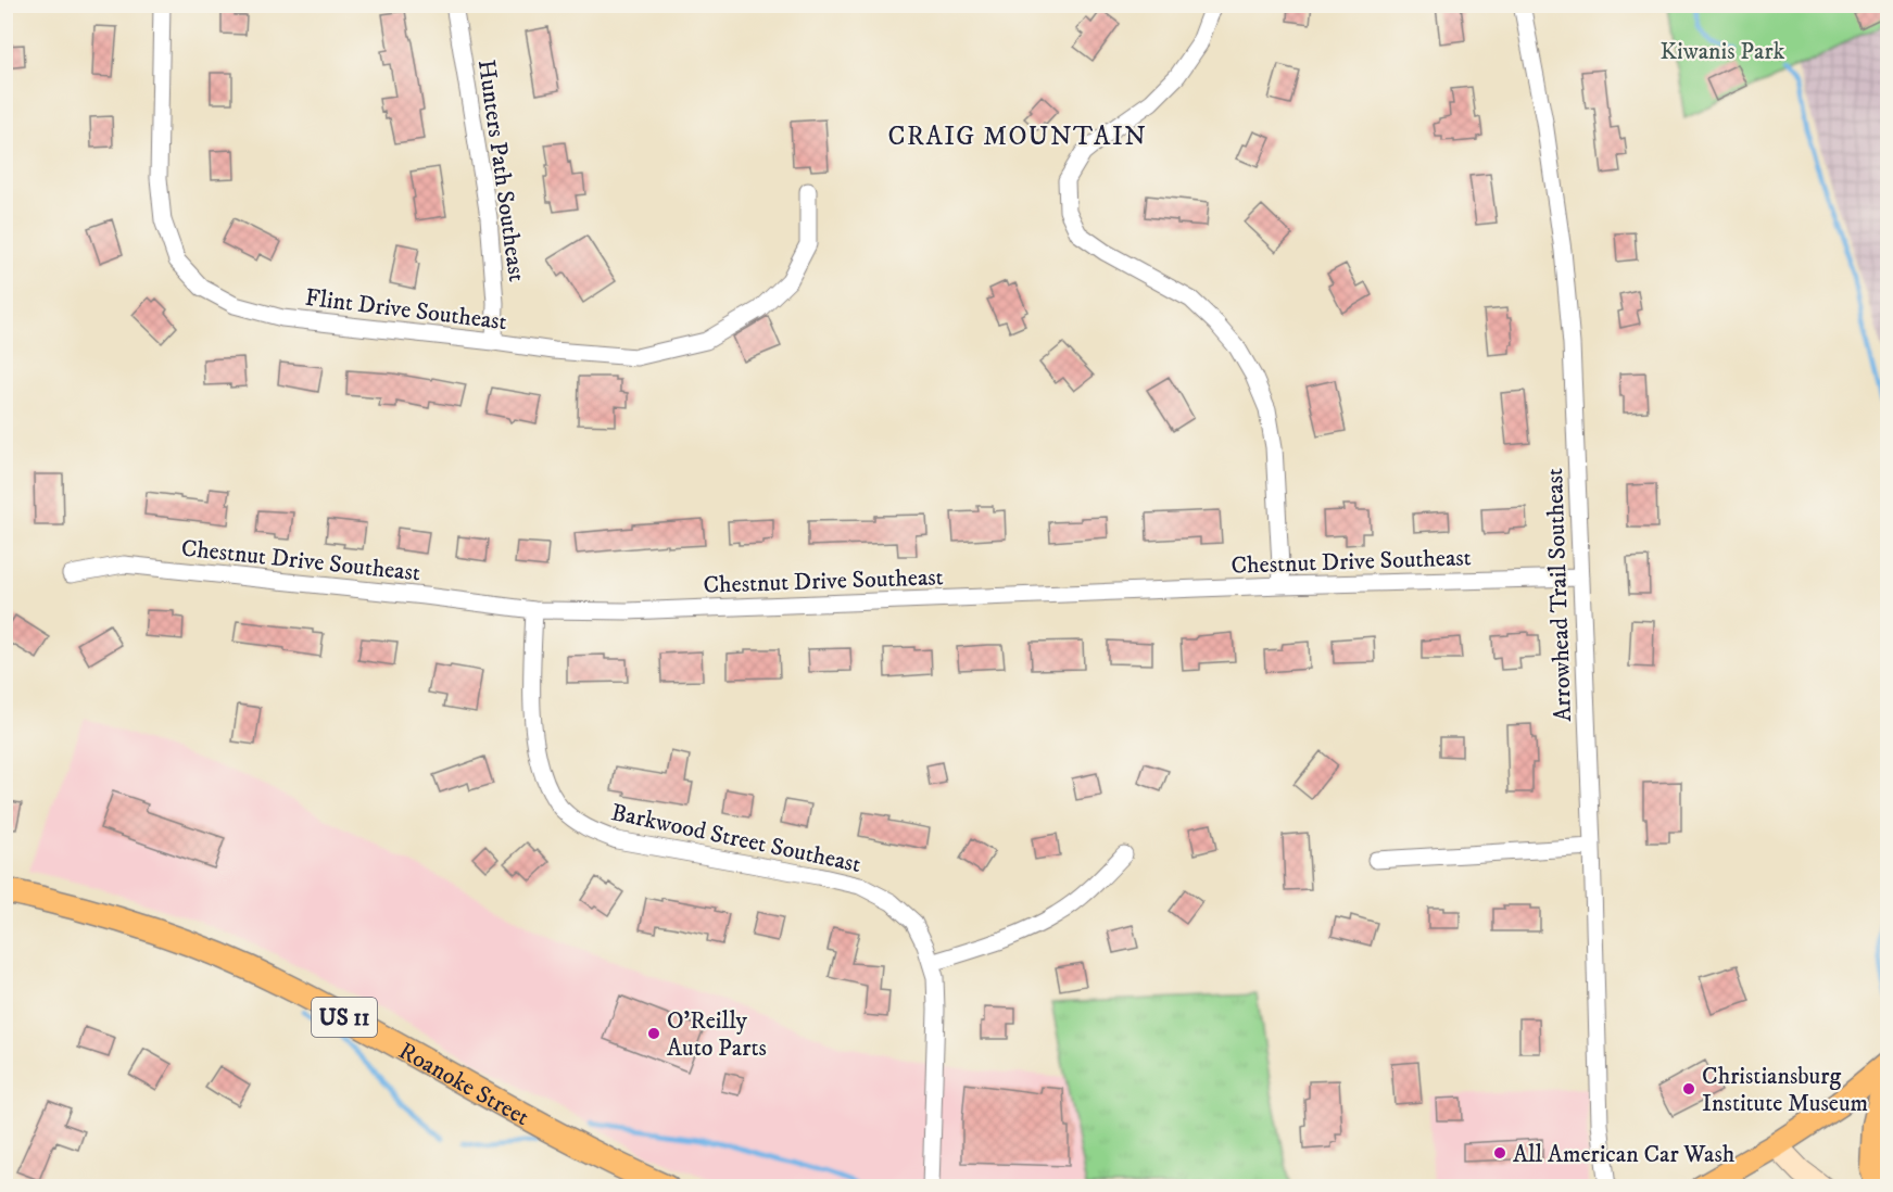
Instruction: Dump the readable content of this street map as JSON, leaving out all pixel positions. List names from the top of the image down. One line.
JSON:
{"streets":{"main road":["US 11","Roanoke Street"],"street":["Hunters Path Southeast","Flint Drive Southeast","Chestnut Drive Southeast","Arrowhead Trail Southeast","Barkwood Street Southeast"]},"crossings":[["Hunters Path Southeast","Flint Drive Southeast"],["Chestnut Drive Southeast","Arrowhead Trail Southeast"],["Chestnut Drive Southeast","Barkwood Street Southeast"]],"districts":["CRAIG MOUNTAIN"],"parks":["Kiwanis Park"],"places":["O'Reilly Auto Parts","Christiansburg Institute Museum","All American Car Wash"]}
